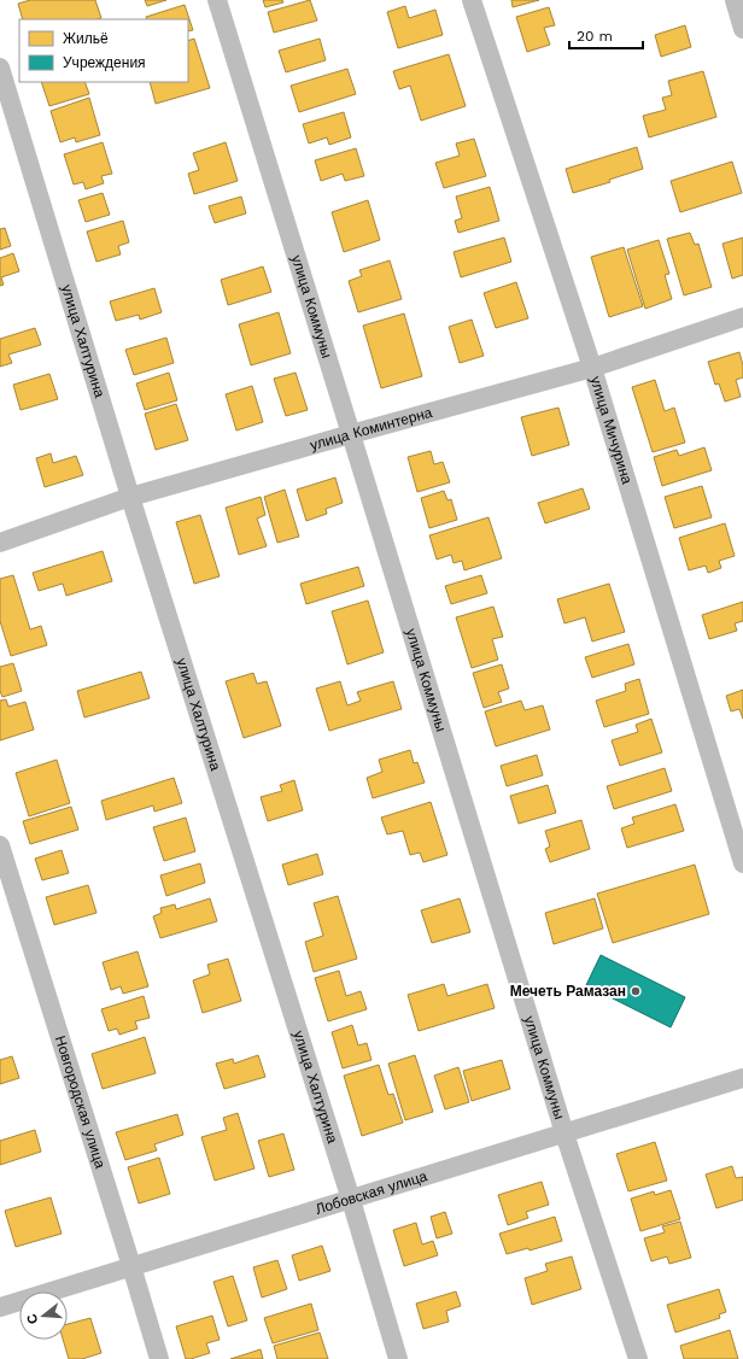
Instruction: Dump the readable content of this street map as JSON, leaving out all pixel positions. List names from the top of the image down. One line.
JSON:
{"streets":{"street":["улица Коммуны","улица Халтурина","улица Коминтерна","улица Мичурина","Новгородская улица","Лобовская улица"]},"crossings":[["улица Коммуны","улица Коминтерна"],["улица Коммуны","Лобовская улица"],["улица Халтурина","улица Коминтерна"],["улица Халтурина","Лобовская улица"],["улица Коминтерна","улица Мичурина"],["Новгородская улица","Лобовская улица"]],"places":["Мечеть Рамазан"],"legend":["Жильё","Учреждения"],"scale_bar":"20 m","north":"left"}
